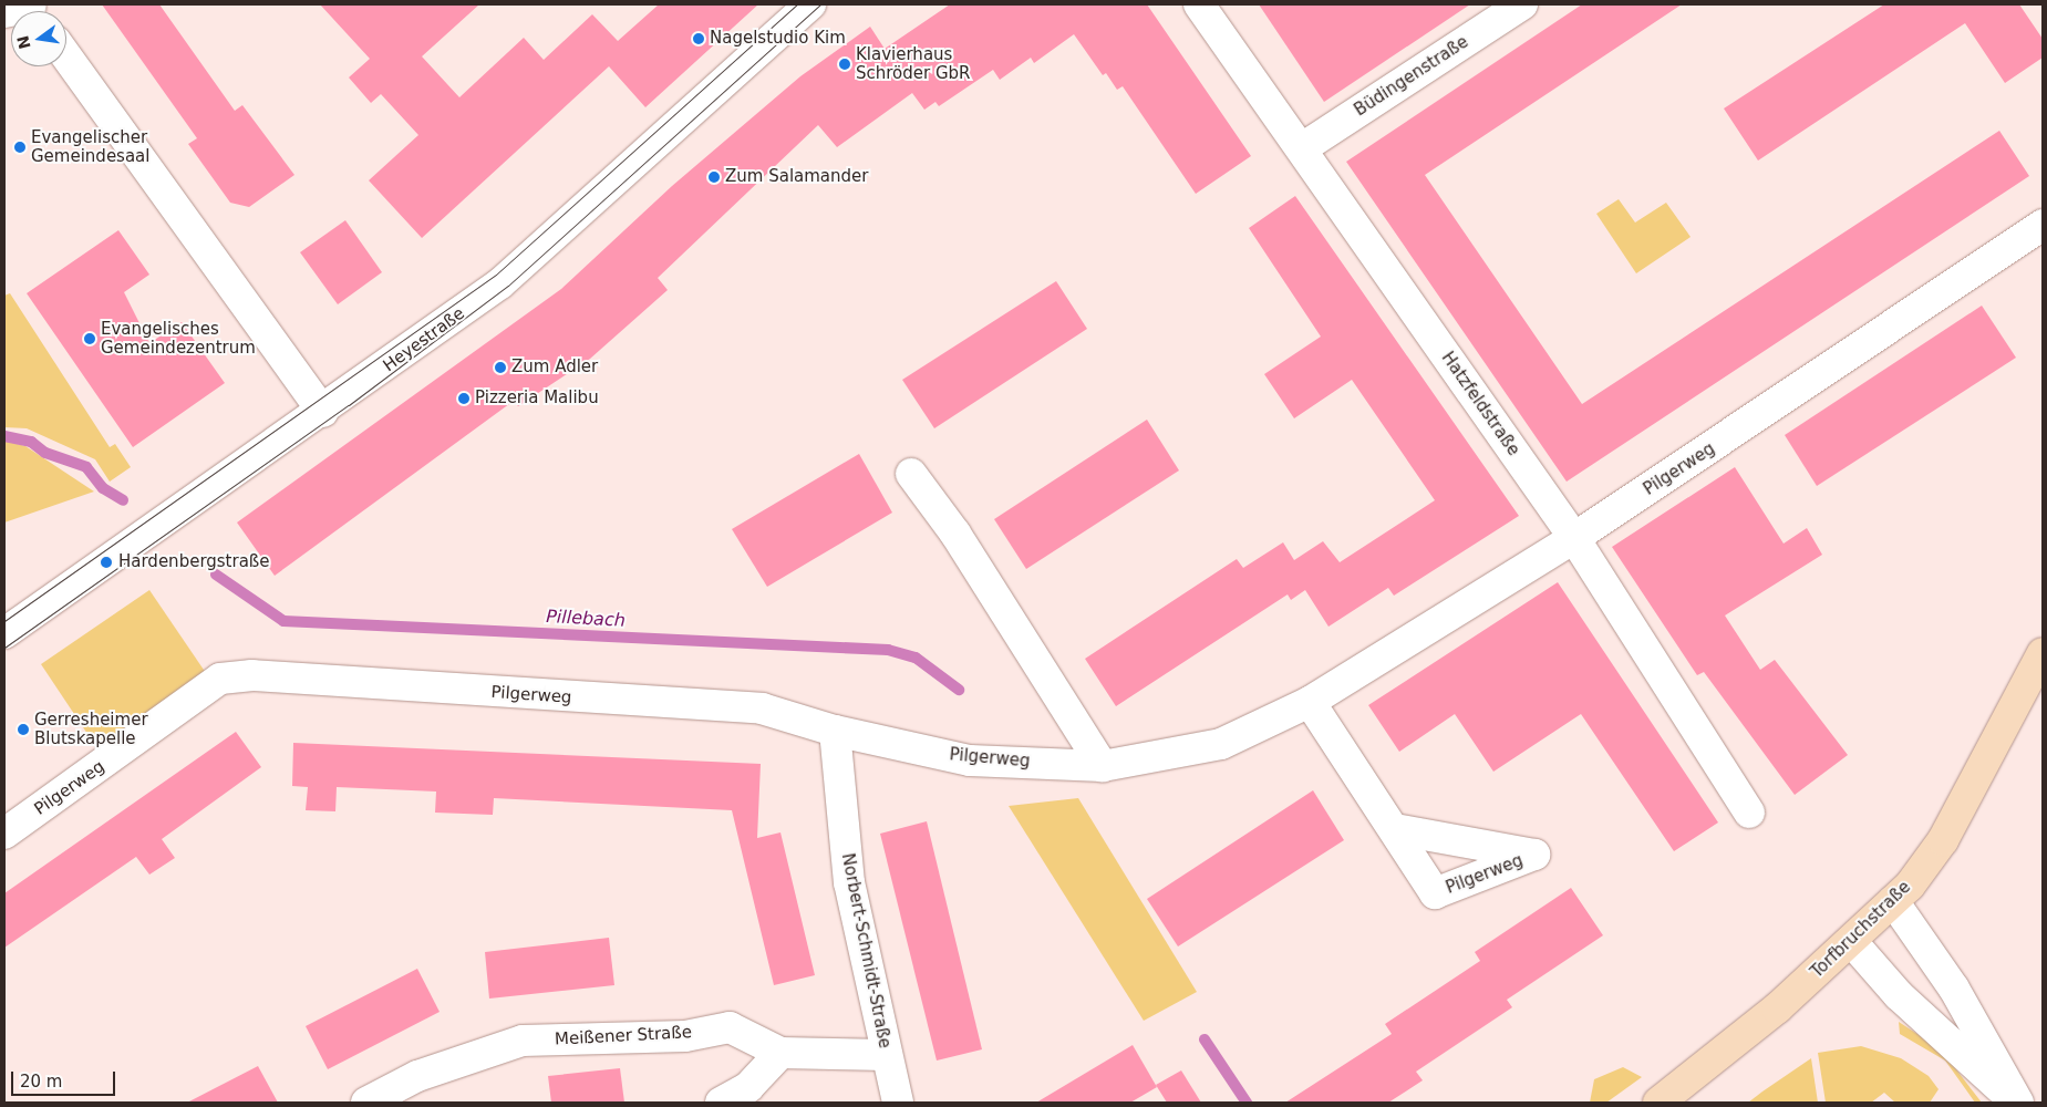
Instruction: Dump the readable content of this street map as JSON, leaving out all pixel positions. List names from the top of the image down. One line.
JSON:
{"streets":{"main road":["Torfbruchstraße"],"street":["Büdingenstraße","Heyestraße","Hatzfeldstraße","Pilgerweg","Norbert-Schmidt-Straße","Meißener Straße"]},"crossings":[["Büdingenstraße","Hatzfeldstraße"],["Hatzfeldstraße","Pilgerweg"],["Pilgerweg","Norbert-Schmidt-Straße"],["Norbert-Schmidt-Straße","Meißener Straße"]],"water":["Pillebach"],"places":["Nagelstudio Kim","Klavierhaus Schröder GbR","Evangelischer Gemeindesaal","Zum Salamander","Evangelisches Gemeindezentrum","Zum Adler","Pizzeria Malibu","Hardenbergstraße","Gerresheimer Blutskapelle"],"scale_bar":"20 m","north":"left"}
